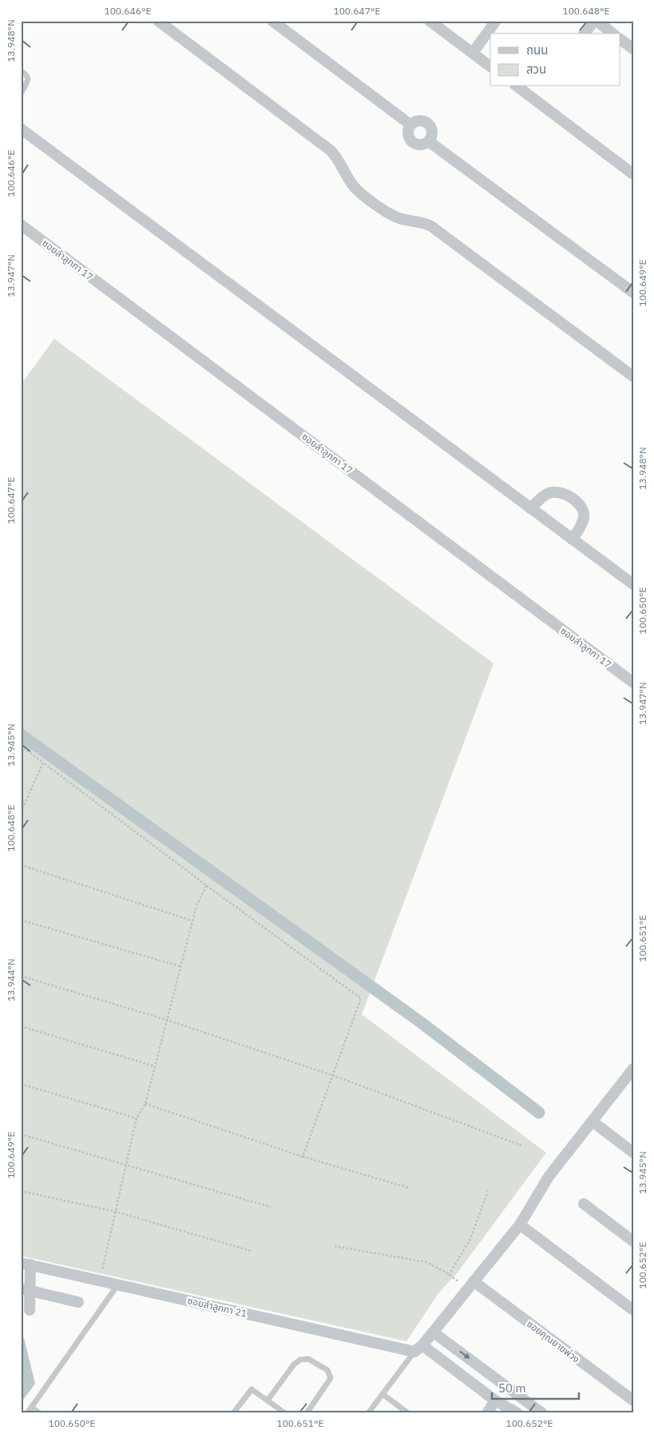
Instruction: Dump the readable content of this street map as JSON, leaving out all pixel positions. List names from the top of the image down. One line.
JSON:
{"streets":{"street":["ซอยลำลูกกา 17","ซอยลำลูกกา 21","ซอยคุณยายพ่วง"]},"legend":["ถนน","สวน"],"scale_bar":"50 m","coordinates":["100.646°E","100.647°E","100.648°E","13.948°N","13.947°N","100.649°E","100.650°E","13.945°N","100.651°E","13.944°N","100.652°E"]}
